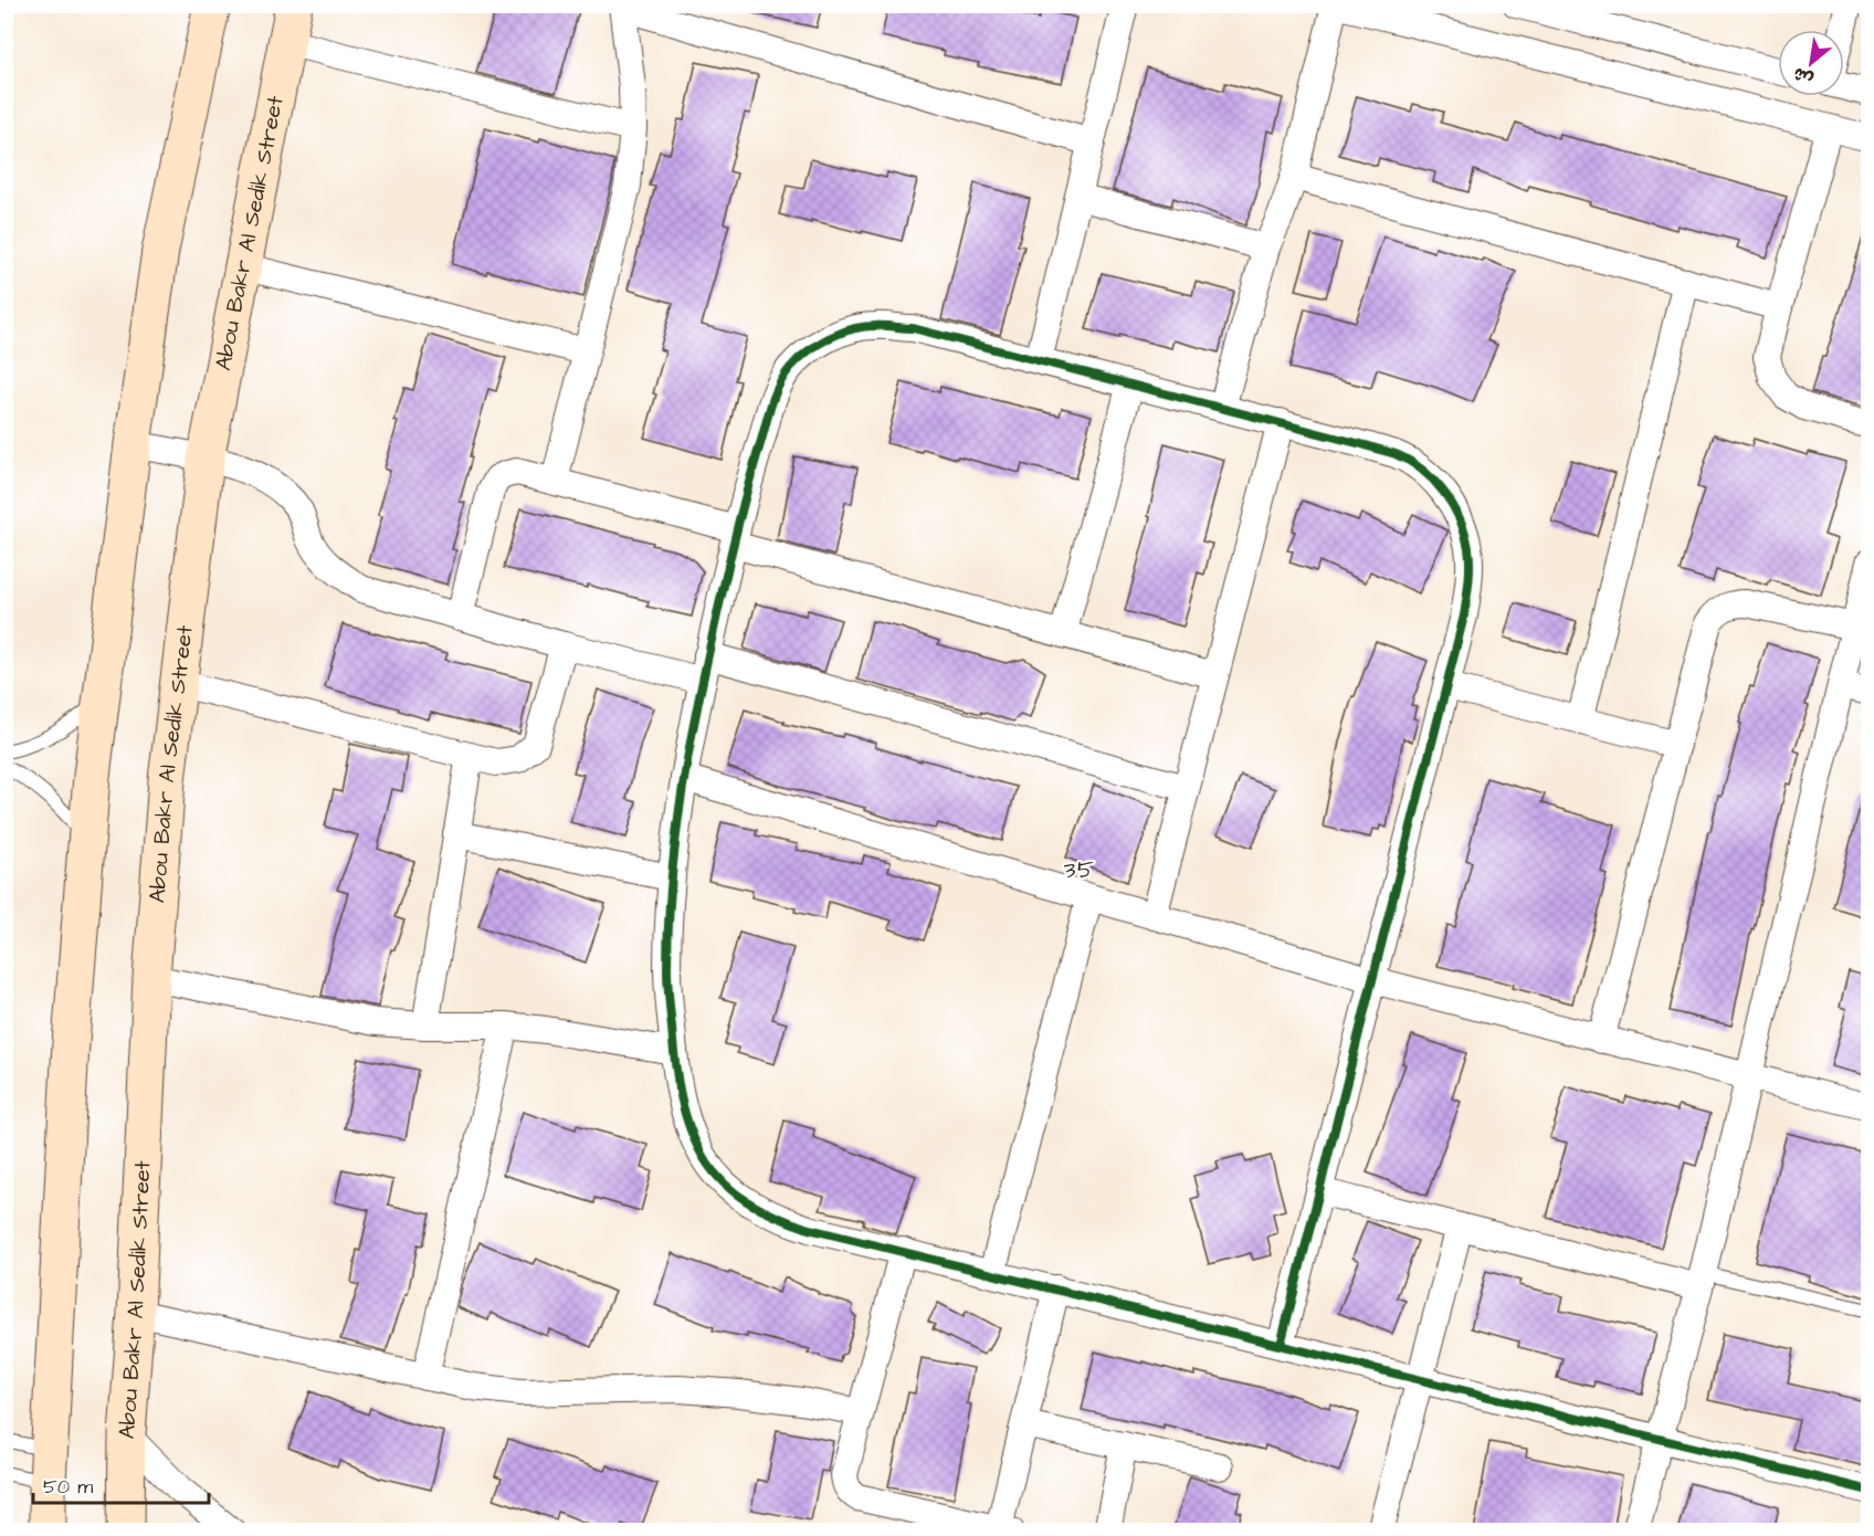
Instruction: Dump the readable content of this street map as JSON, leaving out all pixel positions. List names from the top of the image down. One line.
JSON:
{"streets":{"main road":["Abou Bakr Al Sedik Street"]},"districts":["35"],"scale_bar":"50 m","north":"bottom left"}
